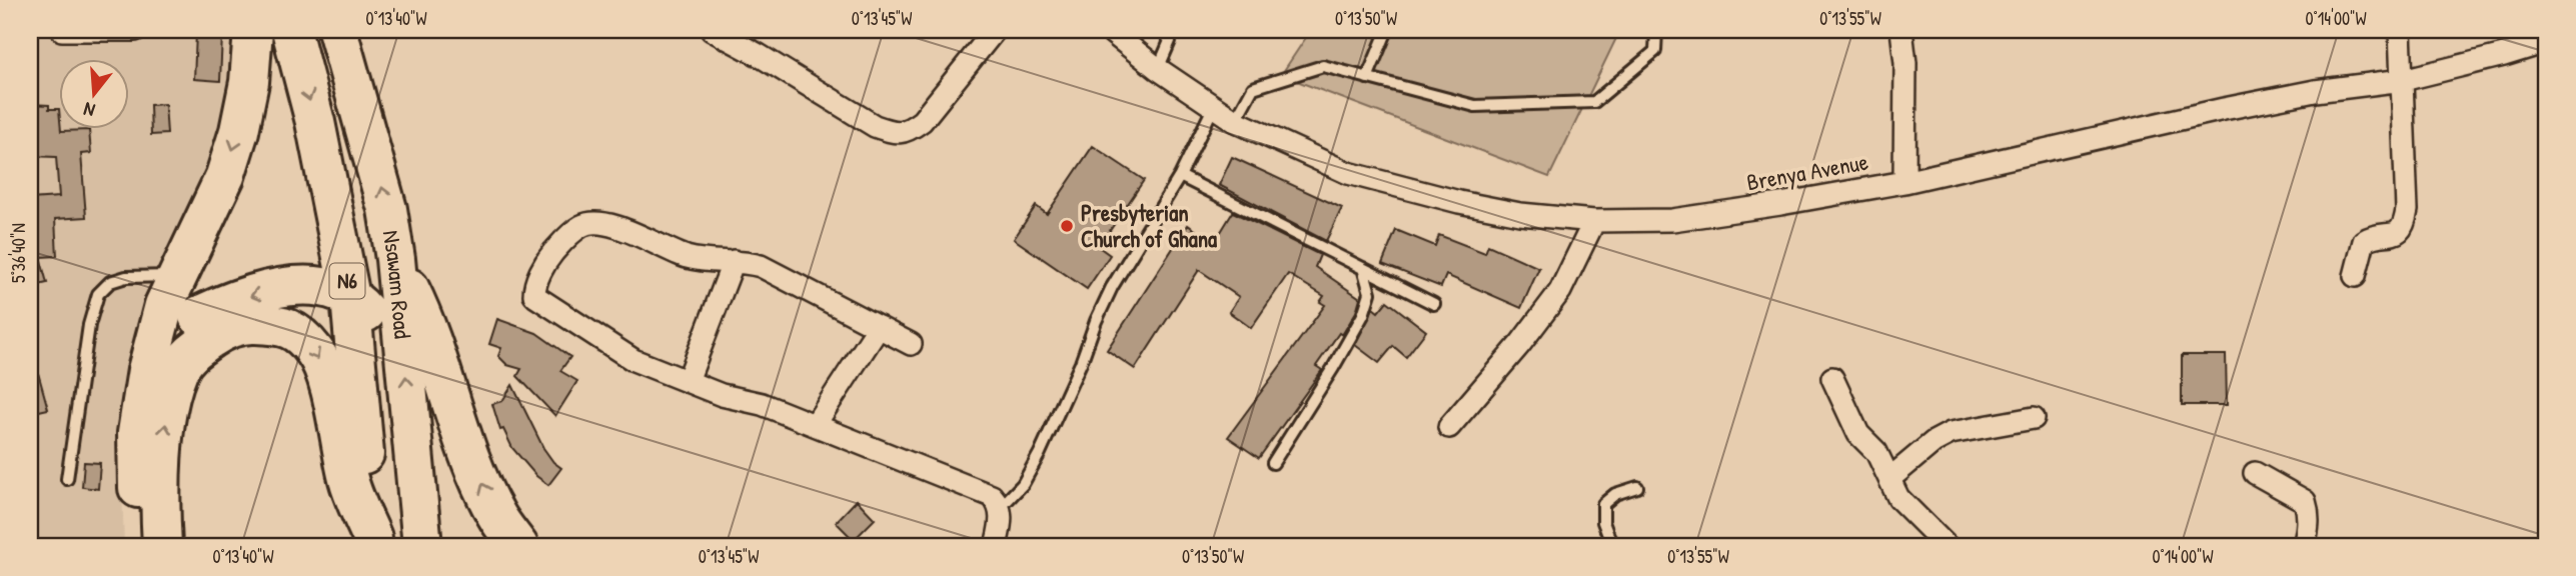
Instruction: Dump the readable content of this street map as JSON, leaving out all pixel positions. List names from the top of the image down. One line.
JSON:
{"streets":{"highway":["N6","Nsawam Road"],"street":["Brenya Avenue"]},"places":["Presbyterian Church of Ghana"],"north":"bottom","coordinates":["0°13'40\"W","0°13'45\"W","0°13'50\"W","0°13'55\"W","0°14'00\"W","5°36'40\"N"]}
